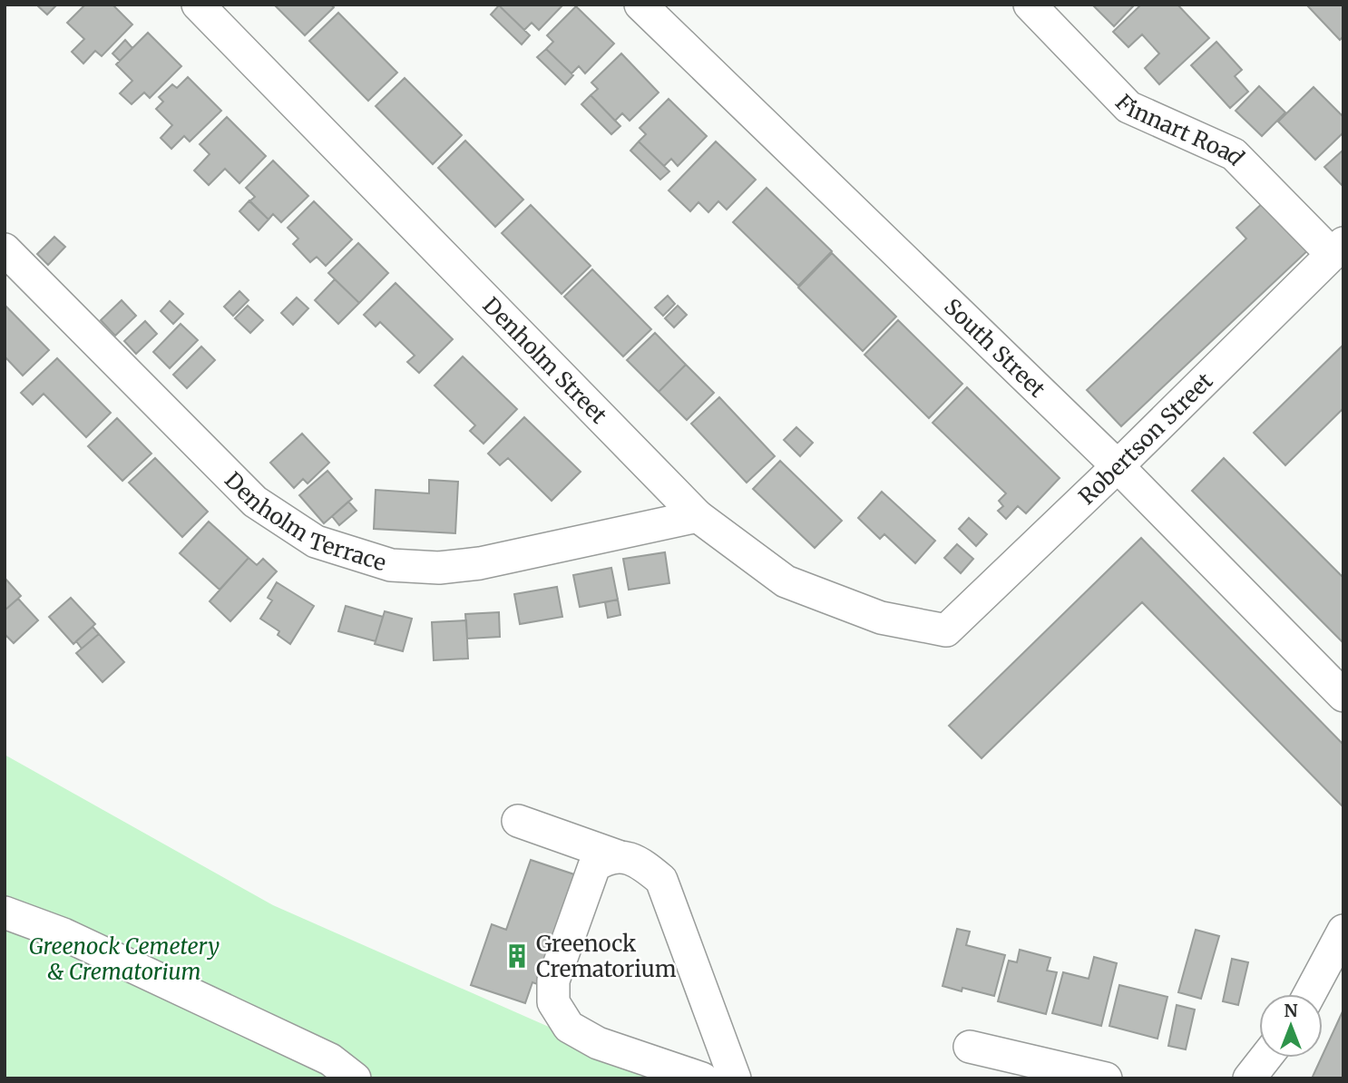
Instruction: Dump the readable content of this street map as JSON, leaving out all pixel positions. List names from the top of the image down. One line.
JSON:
{"streets":{"street":["Finnart Road","South Street","Denholm Street","Robertson Street","Denholm Terrace"]},"crossings":[["Finnart Road","Robertson Street"],["South Street","Robertson Street"],["Denholm Street","Robertson Street"],["Denholm Street","Denholm Terrace"]],"parks":["Greenock Cemetery & Crematorium"],"places":{"building":["Greenock Crematorium"]},"north":"top"}
